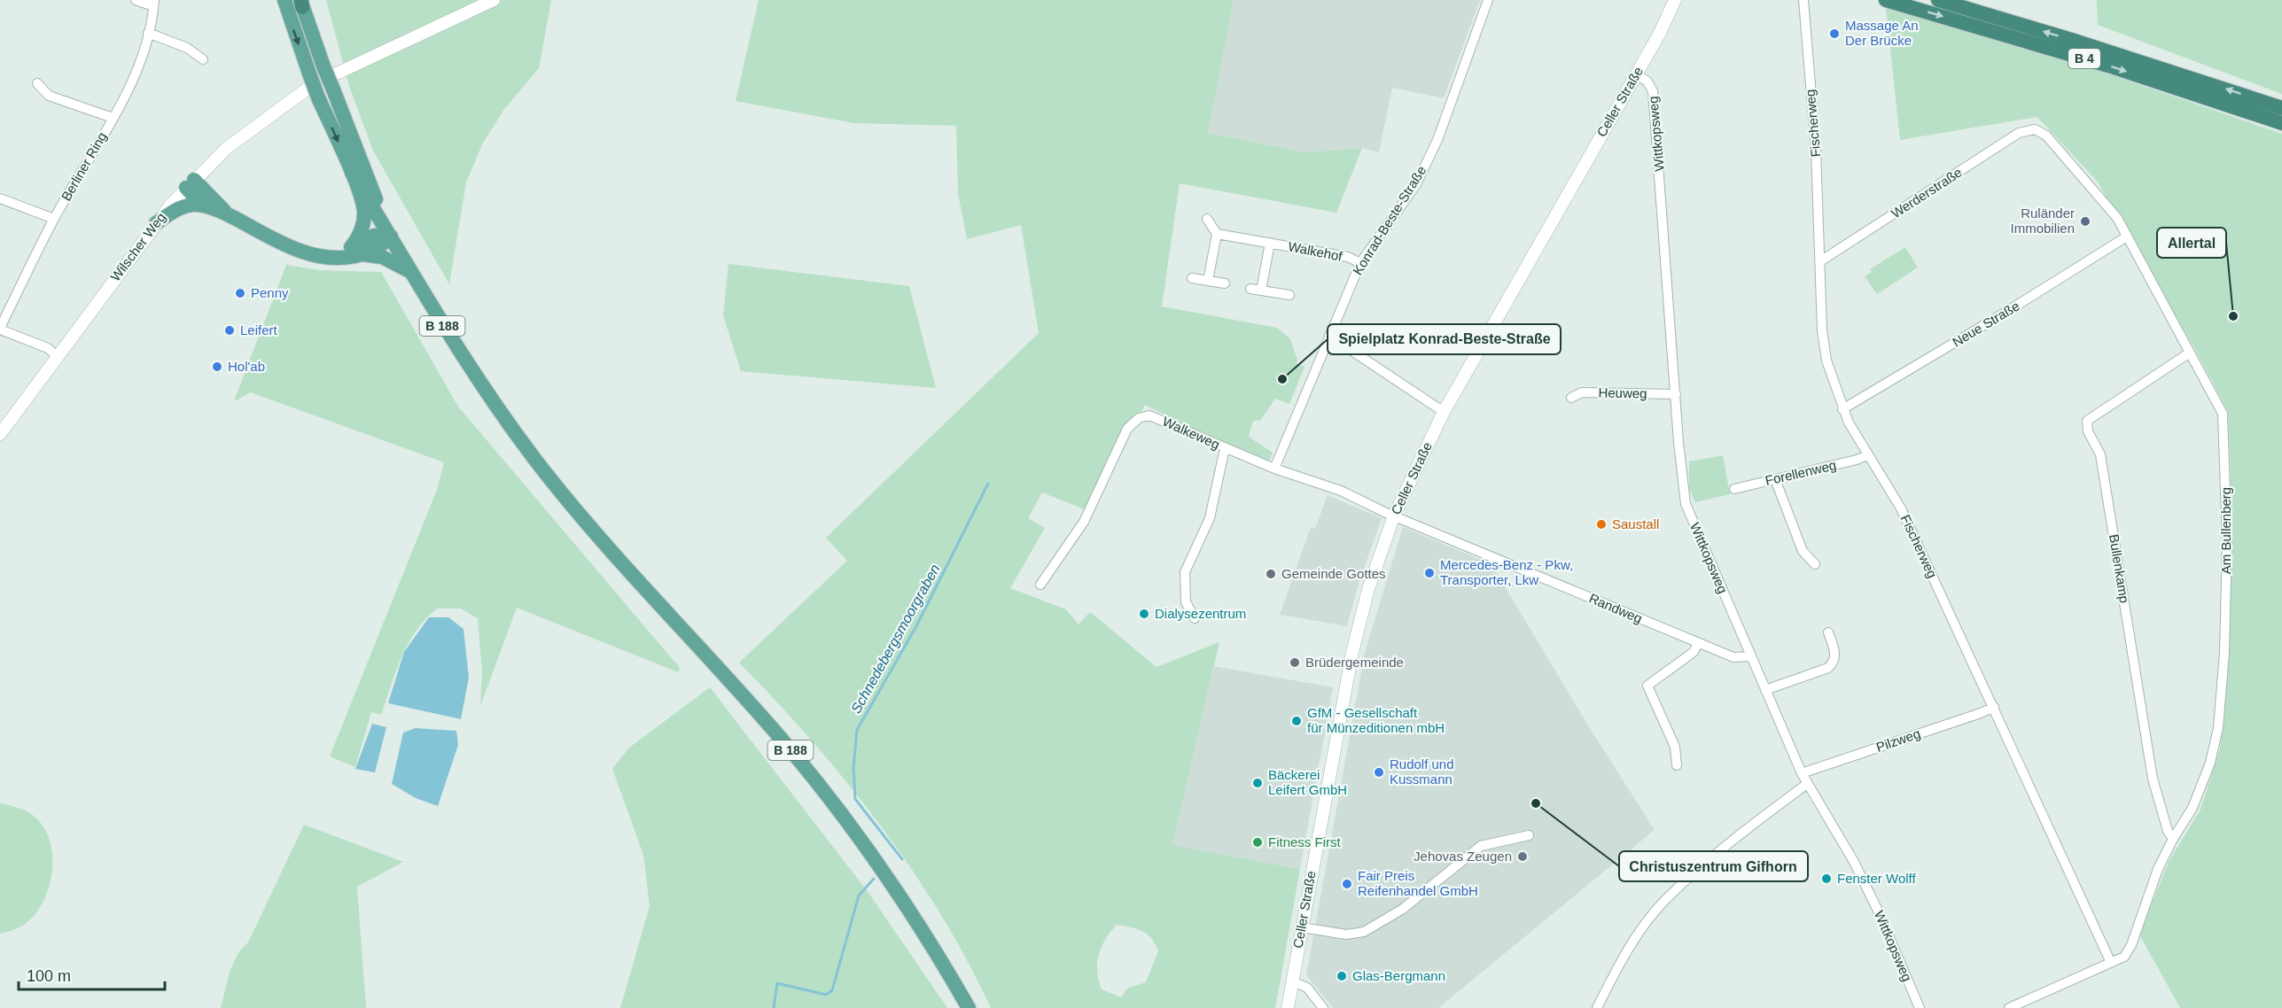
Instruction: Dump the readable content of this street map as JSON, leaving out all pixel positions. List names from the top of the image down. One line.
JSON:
{"streets":{"highway":["B 4"],"main road":["B 188"],"street":["Celler Straße","Fischerweg","Wittkopsweg","Berliner Ring","Werderstraße","Konrad-Beste-Straße","Wilscher Weg","Walkehof","Neue Straße","Heuweg","Walkeweg","Forellenweg","Am Bullenberg","Bullenkamp","Randweg","Pilzweg"]},"crossings":[["Celler Straße","Wittkopsweg"],["Celler Straße","Walkeweg"],["Celler Straße","Randweg"],["Fischerweg","Werderstraße"],["Fischerweg","Neue Straße"],["Fischerweg","Forellenweg"],["Fischerweg","Am Bullenberg"],["Fischerweg","Pilzweg"],["Wittkopsweg","Heuweg"],["Wittkopsweg","Randweg"],["Wittkopsweg","Pilzweg"],["Werderstraße","Am Bullenberg"],["Konrad-Beste-Straße","Walkehof"],["Konrad-Beste-Straße","Walkeweg"],["Wilscher Weg","B 188"],["Neue Straße","Am Bullenberg"],["Walkeweg","Randweg"],["Am Bullenberg","Bullenkamp"]],"water":["Schnedebergsmoorgraben"],"places":["Massage An Der Brücke","Ruländer Immobilien","Penny","Allertal","Leifert","Hol'ab","Spielplatz Konrad-Beste-Straße","Saustall","Mercedes-Benz - Pkw, Transporter, Lkw","Gemeinde Gottes","Dialysezentrum","Brüdergemeinde","GfM - Gesellschaft für Münzeditionen mbH","Rudolf und Kussmann","Bäckerei Leifert GmbH","Christuszentrum Gifhorn","Fitness First","Jehovas Zeugen","Fenster Wolff","Fair Preis Reifenhandel GmbH","Glas-Bergmann"],"scale_bar":"100 m"}
